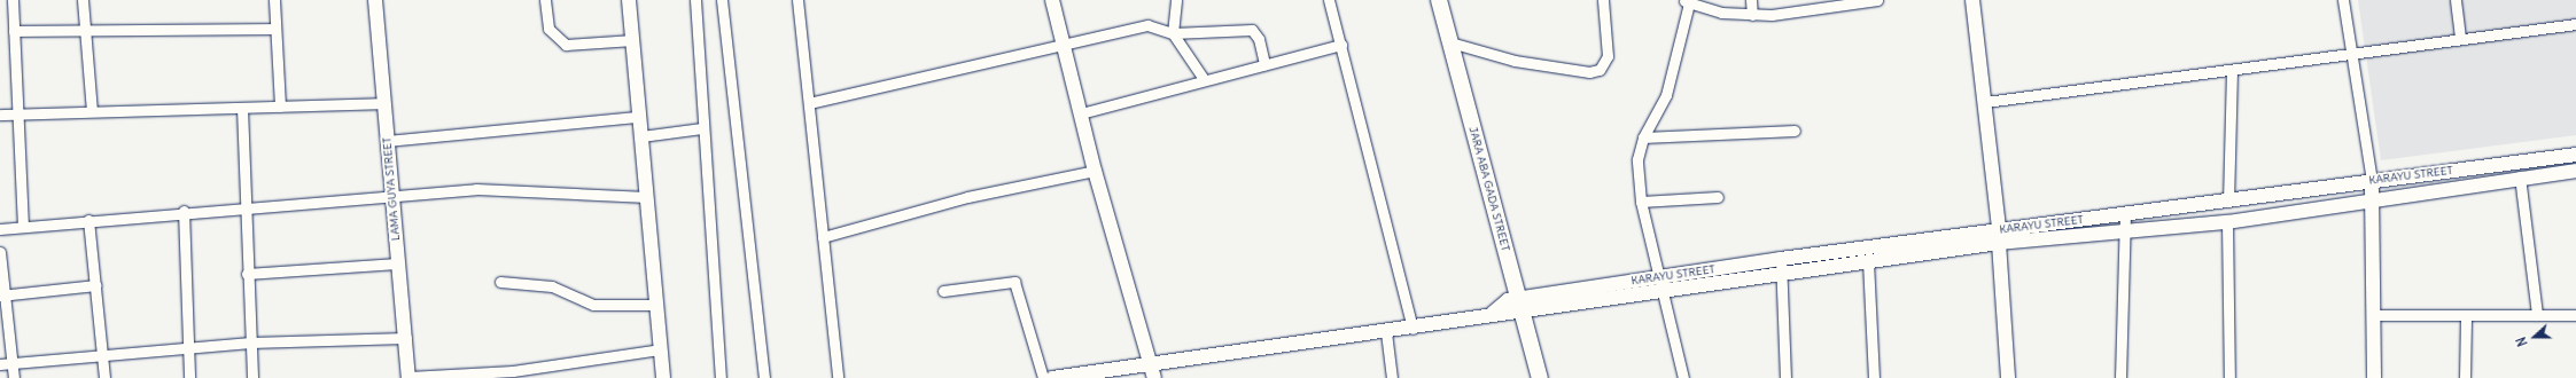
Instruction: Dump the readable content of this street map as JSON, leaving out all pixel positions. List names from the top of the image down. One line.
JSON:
{"streets":{"main road":["JARA ABA GADA STREET"],"street":["KARAYU STREET","LAMA GUYA STREET"]},"crossings":[["KARAYU STREET","JARA ABA GADA STREET"]],"north":"left"}
